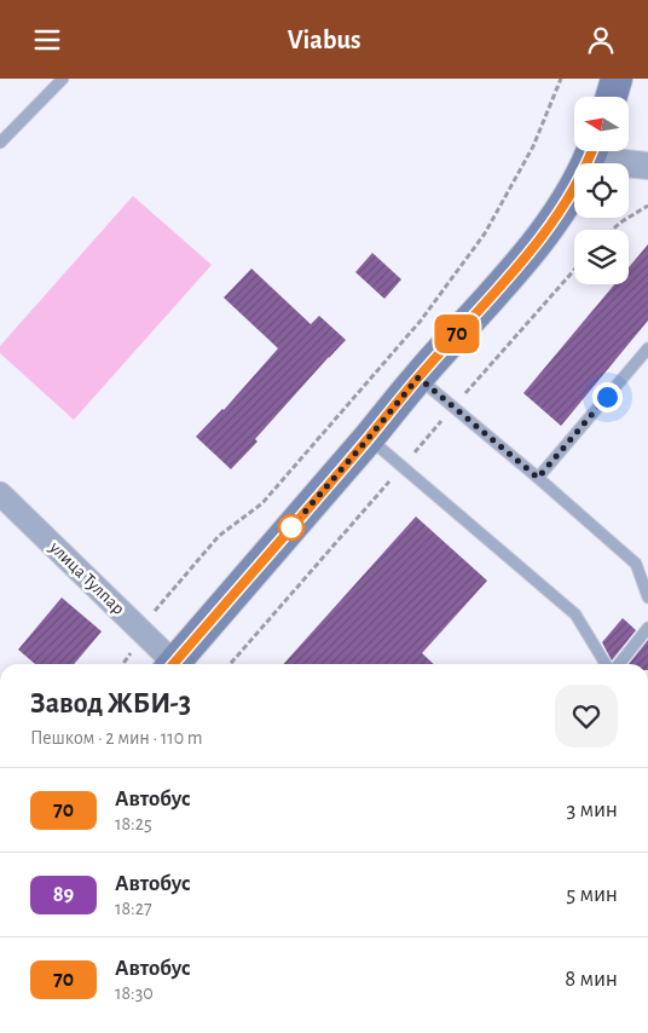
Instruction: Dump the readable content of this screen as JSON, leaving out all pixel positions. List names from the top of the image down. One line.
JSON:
{"streets":{"street":["улица Тулпар"]},"lines":["bus line 70"],"north":"left","page":{"header":"Viabus","on_map":"70","heading":["Завод ЖБИ-3","Пешком · 2 мин · 110 m"],"list":[{"mark":"70","name":"Автобус","note":"18:25","value":"3 мин"},{"mark":"89","name":"Автобус","note":"18:27","value":"5 мин"},{"mark":"70","name":"Автобус","note":"18:30","value":"8 мин"}]}}
